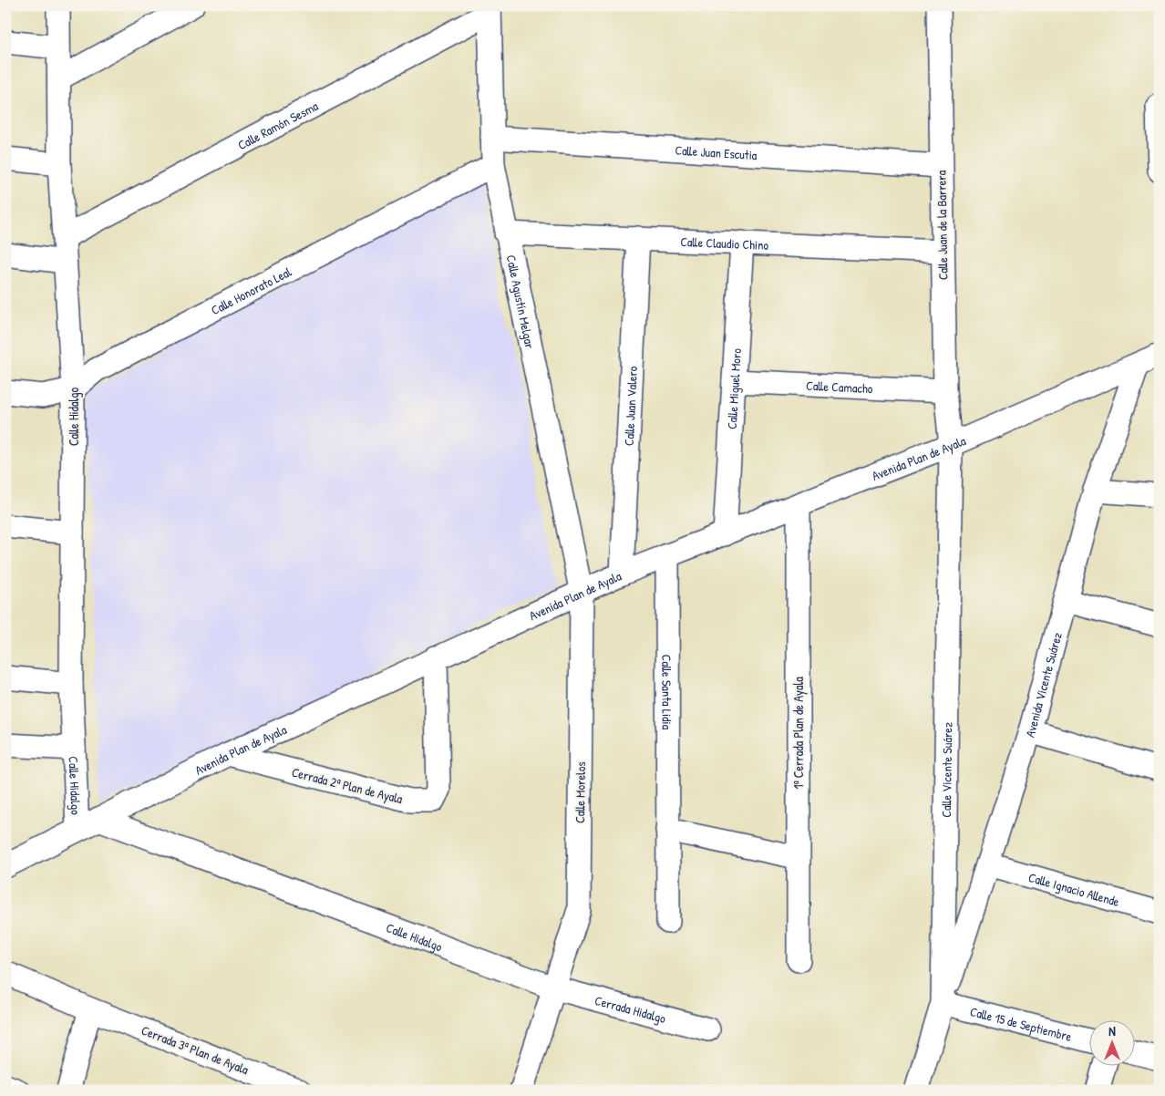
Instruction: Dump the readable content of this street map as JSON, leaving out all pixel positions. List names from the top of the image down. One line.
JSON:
{"streets":{"street":["Calle Ramón Sesma","Calle Juan Escutia","Calle Juan de la Barrera","Calle Claudio Chino","Calle Honorato Leal","Calle Agustín Melgar","Calle Camacho","Calle Miguel Moro","Calle Juan Valero","Calle Hidalgo","Avenida Plan de Ayala","Avenida Vicente Suárez","Calle Santa Lidia","1ª Cerrada Plan de Ayala","Calle Vicente Suárez","Cerrada 2ª Plan de Ayala","Calle Morelos","Calle Ignacio Allende","Cerrada Hidalgo","Calle 15 de Septiembre","Cerrada 3ª Plan de Ayala"]},"crossings":[["Calle Ramón Sesma","Calle Agustín Melgar"],["Calle Ramón Sesma","Calle Hidalgo"],["Calle Juan Escutia","Calle Juan de la Barrera"],["Calle Juan Escutia","Calle Agustín Melgar"],["Calle Juan de la Barrera","Calle Claudio Chino"],["Calle Juan de la Barrera","Calle Camacho"],["Calle Juan de la Barrera","Avenida Plan de Ayala"],["Calle Juan de la Barrera","Calle Vicente Suárez"],["Calle Claudio Chino","Calle Agustín Melgar"],["Calle Claudio Chino","Calle Miguel Moro"],["Calle Claudio Chino","Calle Juan Valero"],["Calle Honorato Leal","Calle Agustín Melgar"],["Calle Honorato Leal","Calle Hidalgo"],["Calle Agustín Melgar","Avenida Plan de Ayala"],["Calle Agustín Melgar","Calle Morelos"],["Calle Camacho","Calle Miguel Moro"],["Calle Miguel Moro","Avenida Plan de Ayala"],["Calle Juan Valero","Avenida Plan de Ayala"],["Calle Hidalgo","Avenida Plan de Ayala"],["Calle Hidalgo","Calle Morelos"],["Calle Hidalgo","Cerrada Hidalgo"],["Avenida Plan de Ayala","Avenida Vicente Suárez"],["Avenida Plan de Ayala","Calle Santa Lidia"],["Avenida Plan de Ayala","1ª Cerrada Plan de Ayala"],["Avenida Plan de Ayala","Calle Vicente Suárez"],["Avenida Plan de Ayala","Cerrada 2ª Plan de Ayala"],["Avenida Plan de Ayala","Calle Morelos"],["Avenida Vicente Suárez","Calle Vicente Suárez"],["Avenida Vicente Suárez","Calle Ignacio Allende"],["Avenida Vicente Suárez","Calle 15 de Septiembre"],["Calle Vicente Suárez","Calle 15 de Septiembre"],["Calle Morelos","Cerrada Hidalgo"]],"north":"top"}
